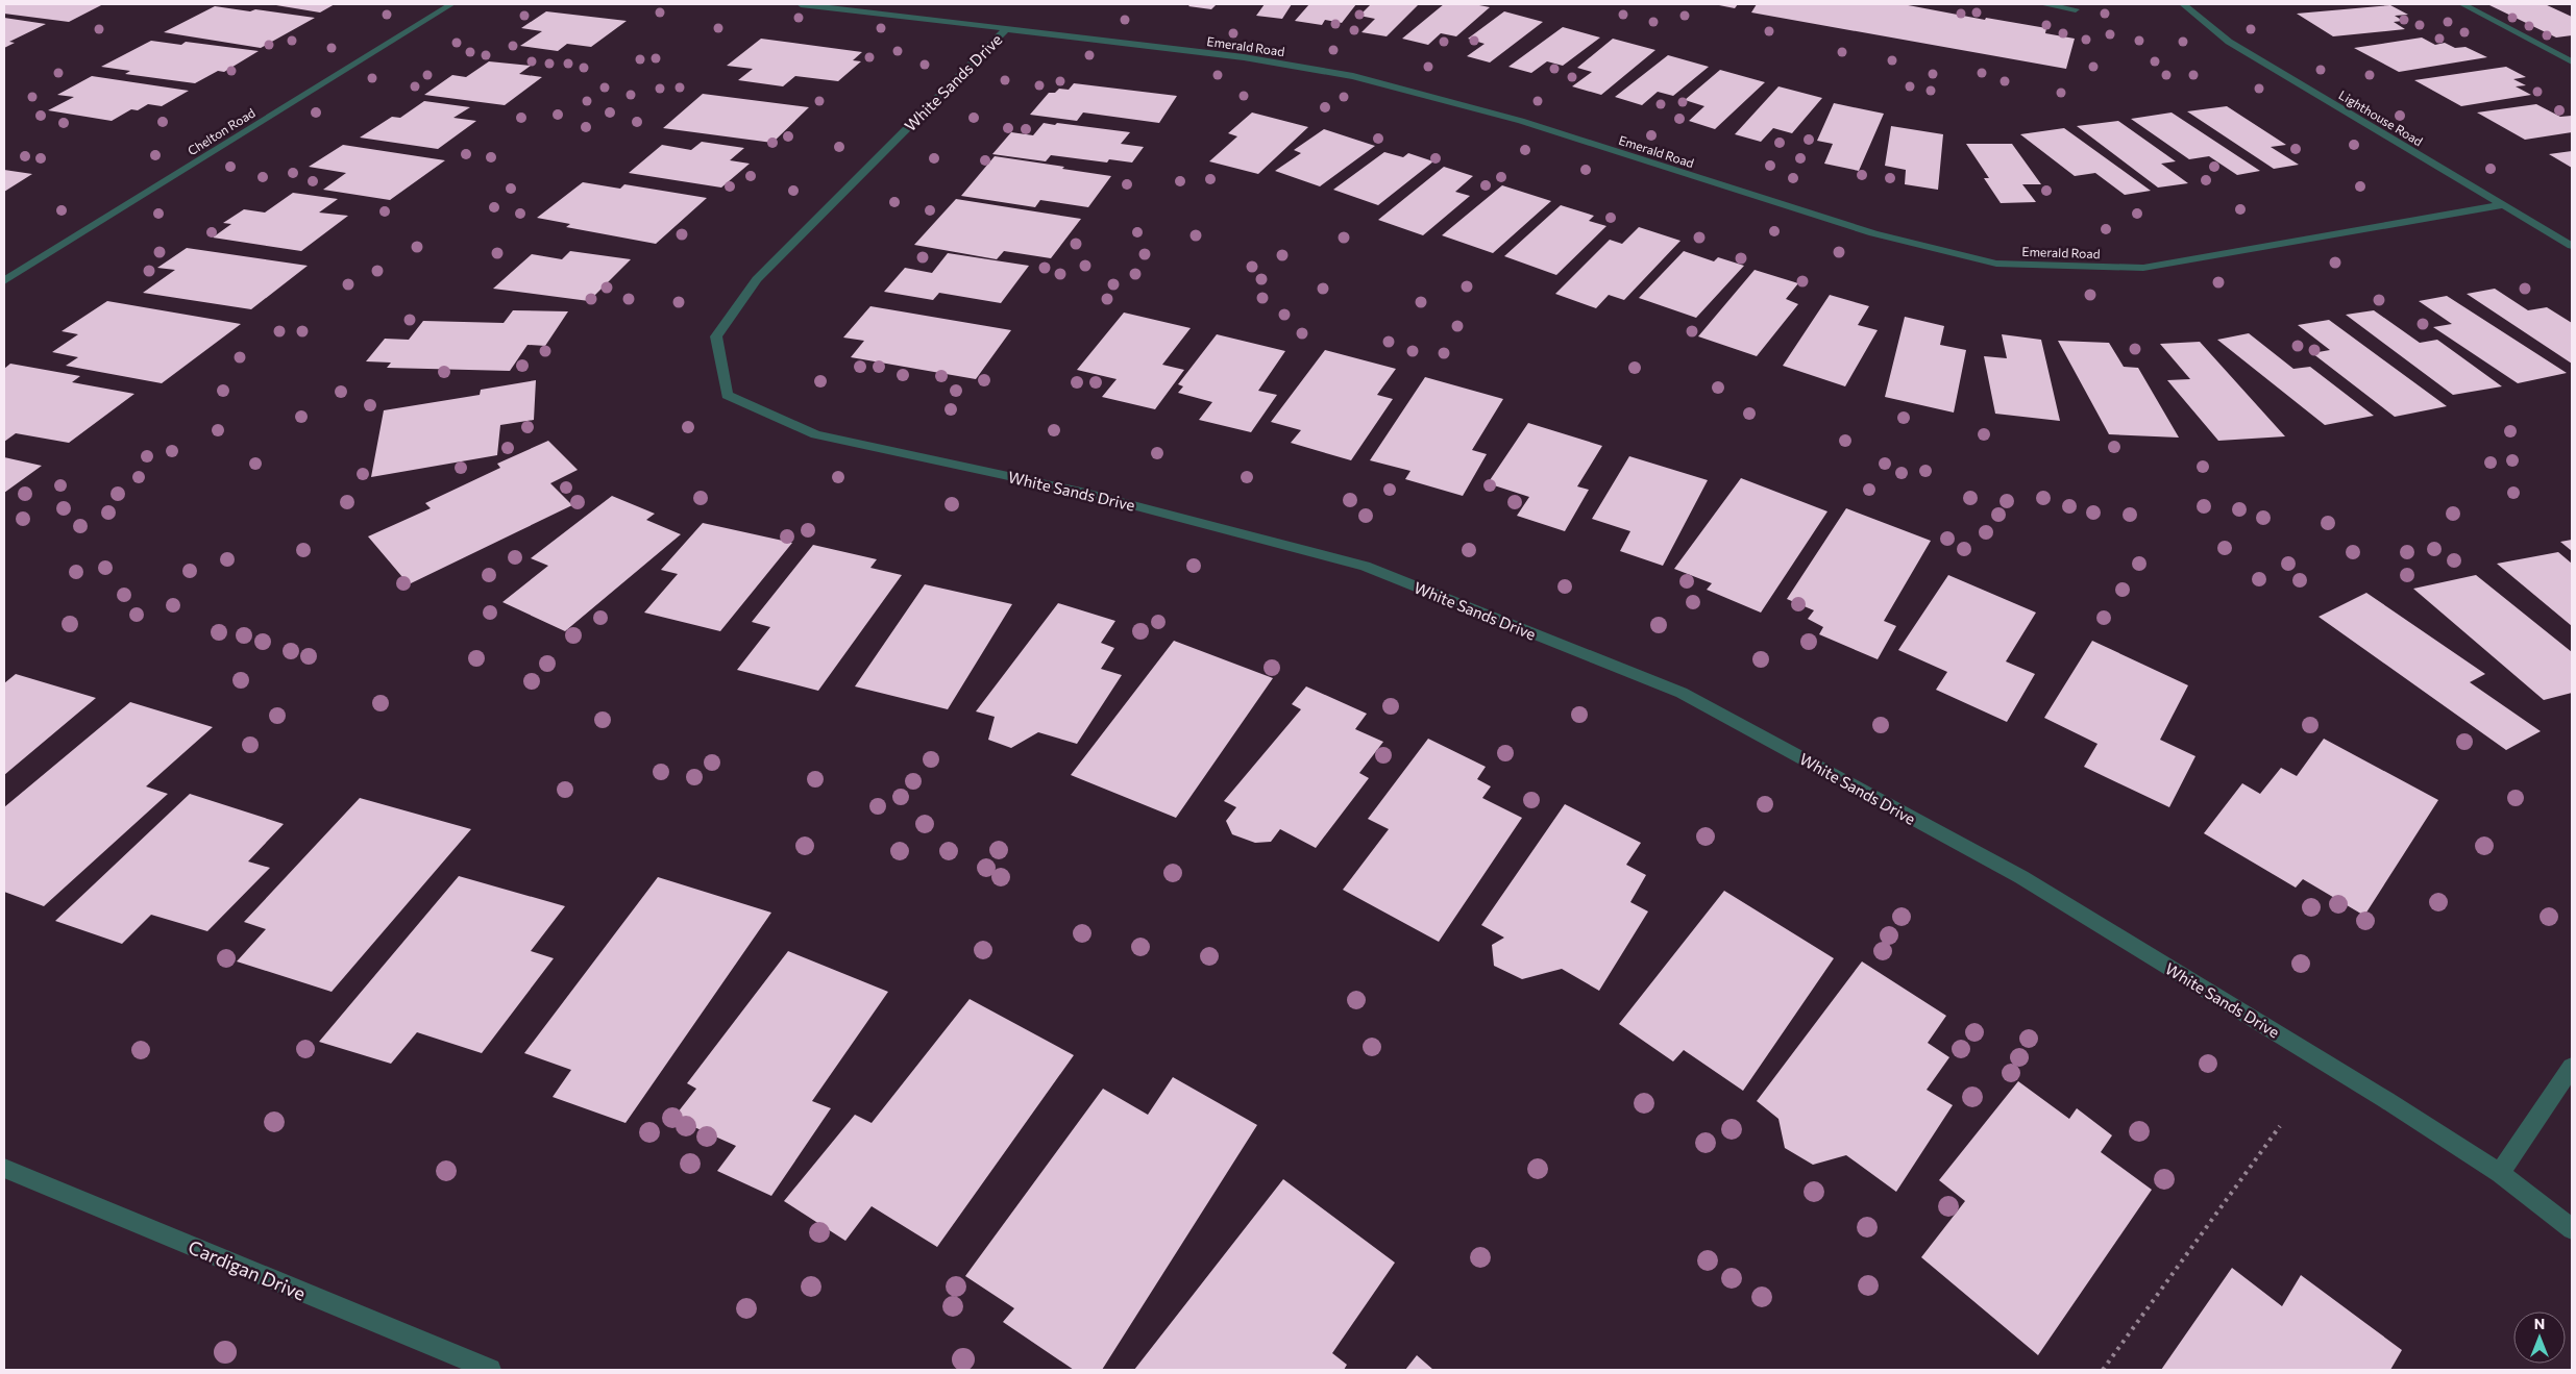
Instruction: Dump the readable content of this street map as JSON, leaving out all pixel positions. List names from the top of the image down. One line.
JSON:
{"streets":{"street":["Emerald Road","White Sands Drive","Lighthouse Road","Chelton Road","Cardigan Drive"]},"crossings":[["Emerald Road","White Sands Drive"],["Emerald Road","Lighthouse Road"]],"north":"top"}
